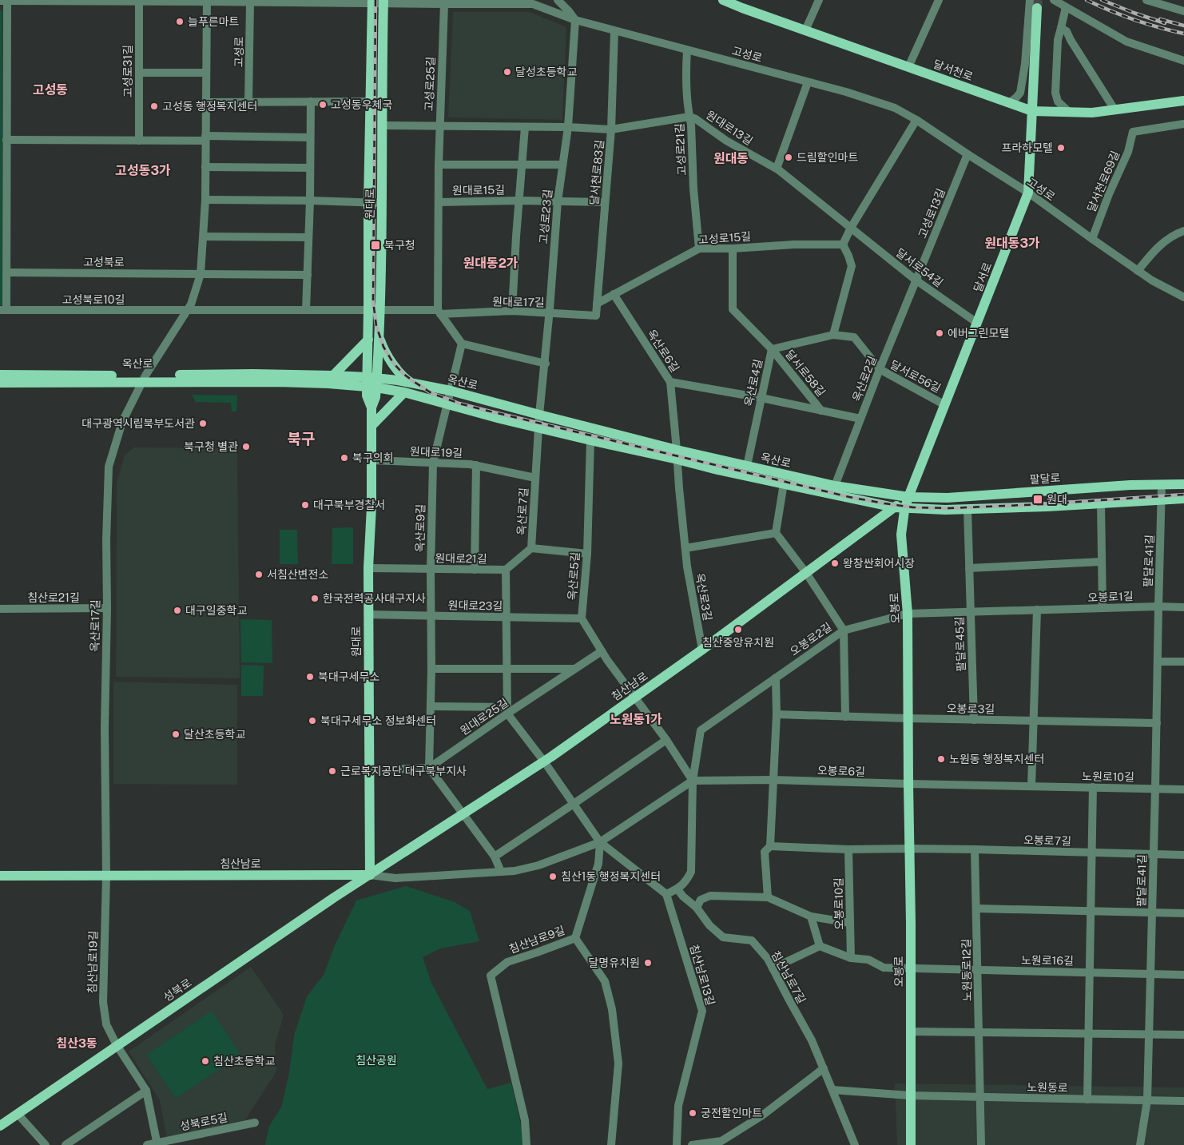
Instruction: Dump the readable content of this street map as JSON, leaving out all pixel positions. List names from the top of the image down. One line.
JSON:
{"streets":{"main road":["달서천로","원대로","달서로","옥산로","팔달로","오봉로","침산남로","성북로"],"street":["고성로","고성로31길","고성로25길","원대로13길","고성로21길","달서천로83길","달서천로69길","원대로15길","고성로13길","고성로23길","고성로15길","고성북로","달서로54길","고성북로10길","원대로17길","옥산로6길","달서로58길","달서로56길","옥산로2길","옥산로4길","원대로19길","옥산로7길","옥산로9길","원대로21길","팔달로41길","옥산로5길","옥산로3길","오봉로1길","침산로21길","원대로23길","옥산로17길","오봉로2길","팔달로45길","오봉로3길","원대로25길","오봉로6길","노원로10길","오봉로7길","오봉로10길","침산남로9길","노원로16길","침산남로19길","노원동로12길","침산남로13길","침산남로7길","노원동로","성북로5길"]},"crossings":[["고성로","고성로31길"],["고성로","고성로25길"],["고성로","고성로21길"],["고성로","달서천로83길"],["고성로","달서천로69길"],["고성로","원대로"],["고성로","고성로13길"],["고성로","고성로23길"],["고성로","달서로"],["달서천로","달서로"],["고성로25길","원대로13길"],["고성로25길","원대로15길"],["고성로25길","원대로17길"],["원대로13길","고성로21길"],["원대로13길","달서천로83길"],["원대로13길","원대로"],["원대로13길","고성로23길"],["원대로13길","달서로54길"],["고성로21길","고성로15길"],["달서천로83길","원대로15길"],["달서천로83길","고성로15길"],["달서천로83길","원대로17길"],["원대로15길","고성로23길"],["원대로15길","원대로17길"],["원대로","옥산로"],["원대로","원대로19길"],["원대로","원대로21길"],["원대로","원대로23길"],["원대로","침산남로"],["원대로","성북로"],["고성로13길","달서로54길"],["고성로13길","옥산로2길"],["고성로23길","원대로17길"],["고성로23길","옥산로"],["고성로23길","옥산로7길"],["고성로15길","옥산로6길"],["고성로15길","옥산로4길"],["달서로54길","달서로"],["달서로54길","옥산로2길"],["달서로","옥산로"],["달서로","달서로56길"],["달서로","팔달로"],["달서로","오봉로"],["달서로","침산남로"],["옥산로6길","옥산로"],["옥산로6길","달서로58길"],["옥산로6길","옥산로3길"],["옥산로","옥산로2길"],["옥산로","옥산로4길"],["옥산로","팔달로"],["옥산로","옥산로7길"],["옥산로","옥산로9길"],["옥산로","옥산로3길"],["옥산로","오봉로"],["옥산로","옥산로17길"],["옥산로","침산남로"],["달서로58길","달서로56길"],["달서로58길","옥산로2길"],["달서로58길","옥산로4길"],["달서로56길","옥산로2길"],["달서로56길","옥산로4길"],["원대로19길","옥산로7길"],["원대로19길","옥산로9길"],["원대로19길","원대로21길"],["팔달로","팔달로41길"],["팔달로","오봉로"],["팔달로","침산남로"],["옥산로7길","원대로21길"],["옥산로9길","원대로21길"],["옥산로9길","원대로23길"],["옥산로9길","원대로25길"],["팔달로41길","오봉로1길"],["팔달로41길","오봉로3길"],["팔달로41길","노원로10길"],["팔달로41길","오봉로7길"],["팔달로41길","노원로16길"],["팔달로41길","노원동로"],["옥산로5길","원대로23길"],["옥산로3길","침산남로"],["오봉로1길","오봉로"],["오봉로1길","오봉로2길"],["오봉로1길","팔달로45길"],["침산로21길","옥산로17길"],["오봉로","오봉로2길"],["오봉로","침산남로"],["오봉로","오봉로3길"],["오봉로","오봉로6길"],["오봉로","노원로10길"],["오봉로","오봉로7길"],["오봉로","노원로16길"],["오봉로","노원동로"],["옥산로17길","침산남로"],["옥산로17길","침산남로19길"],["오봉로2길","오봉로6길"],["팔달로45길","오봉로3길"],["침산남로","침산남로19길"],["침산남로","성북로"],["오봉로6길","노원로10길"],["오봉로7길","노원동로12길"],["노원로16길","노원동로12길"],["침산남로19길","성북로"],["노원동로12길","노원동로"]],"districts":["고성동","원대동","고성동3가","원대동3가","원대동2가","북구","노원동1가","침산3동"],"parks":["침산공원"],"places":{"other":["늘푸른마트","달성초등학교","고성동우체국","고성동 행정복지센터","프라하모텔","드림할인마트","에버그린모텔","대구광역시립북부도서관","북구청 별관","북구의회","대구북부경찰서","왕창싼회어시장","서침산변전소","한국전력공사대구지사","대구일중학교","침산중앙유치원","북대구세무소","북대구세무소 정보화센터","달산초등학교","노원동 행정복지센터","근로복지공단 대구북부지사","침산1동 행정복지센터","달명유치원","침산초등학교","궁전할인마트"],"transit":["북구청","원대"]}}
